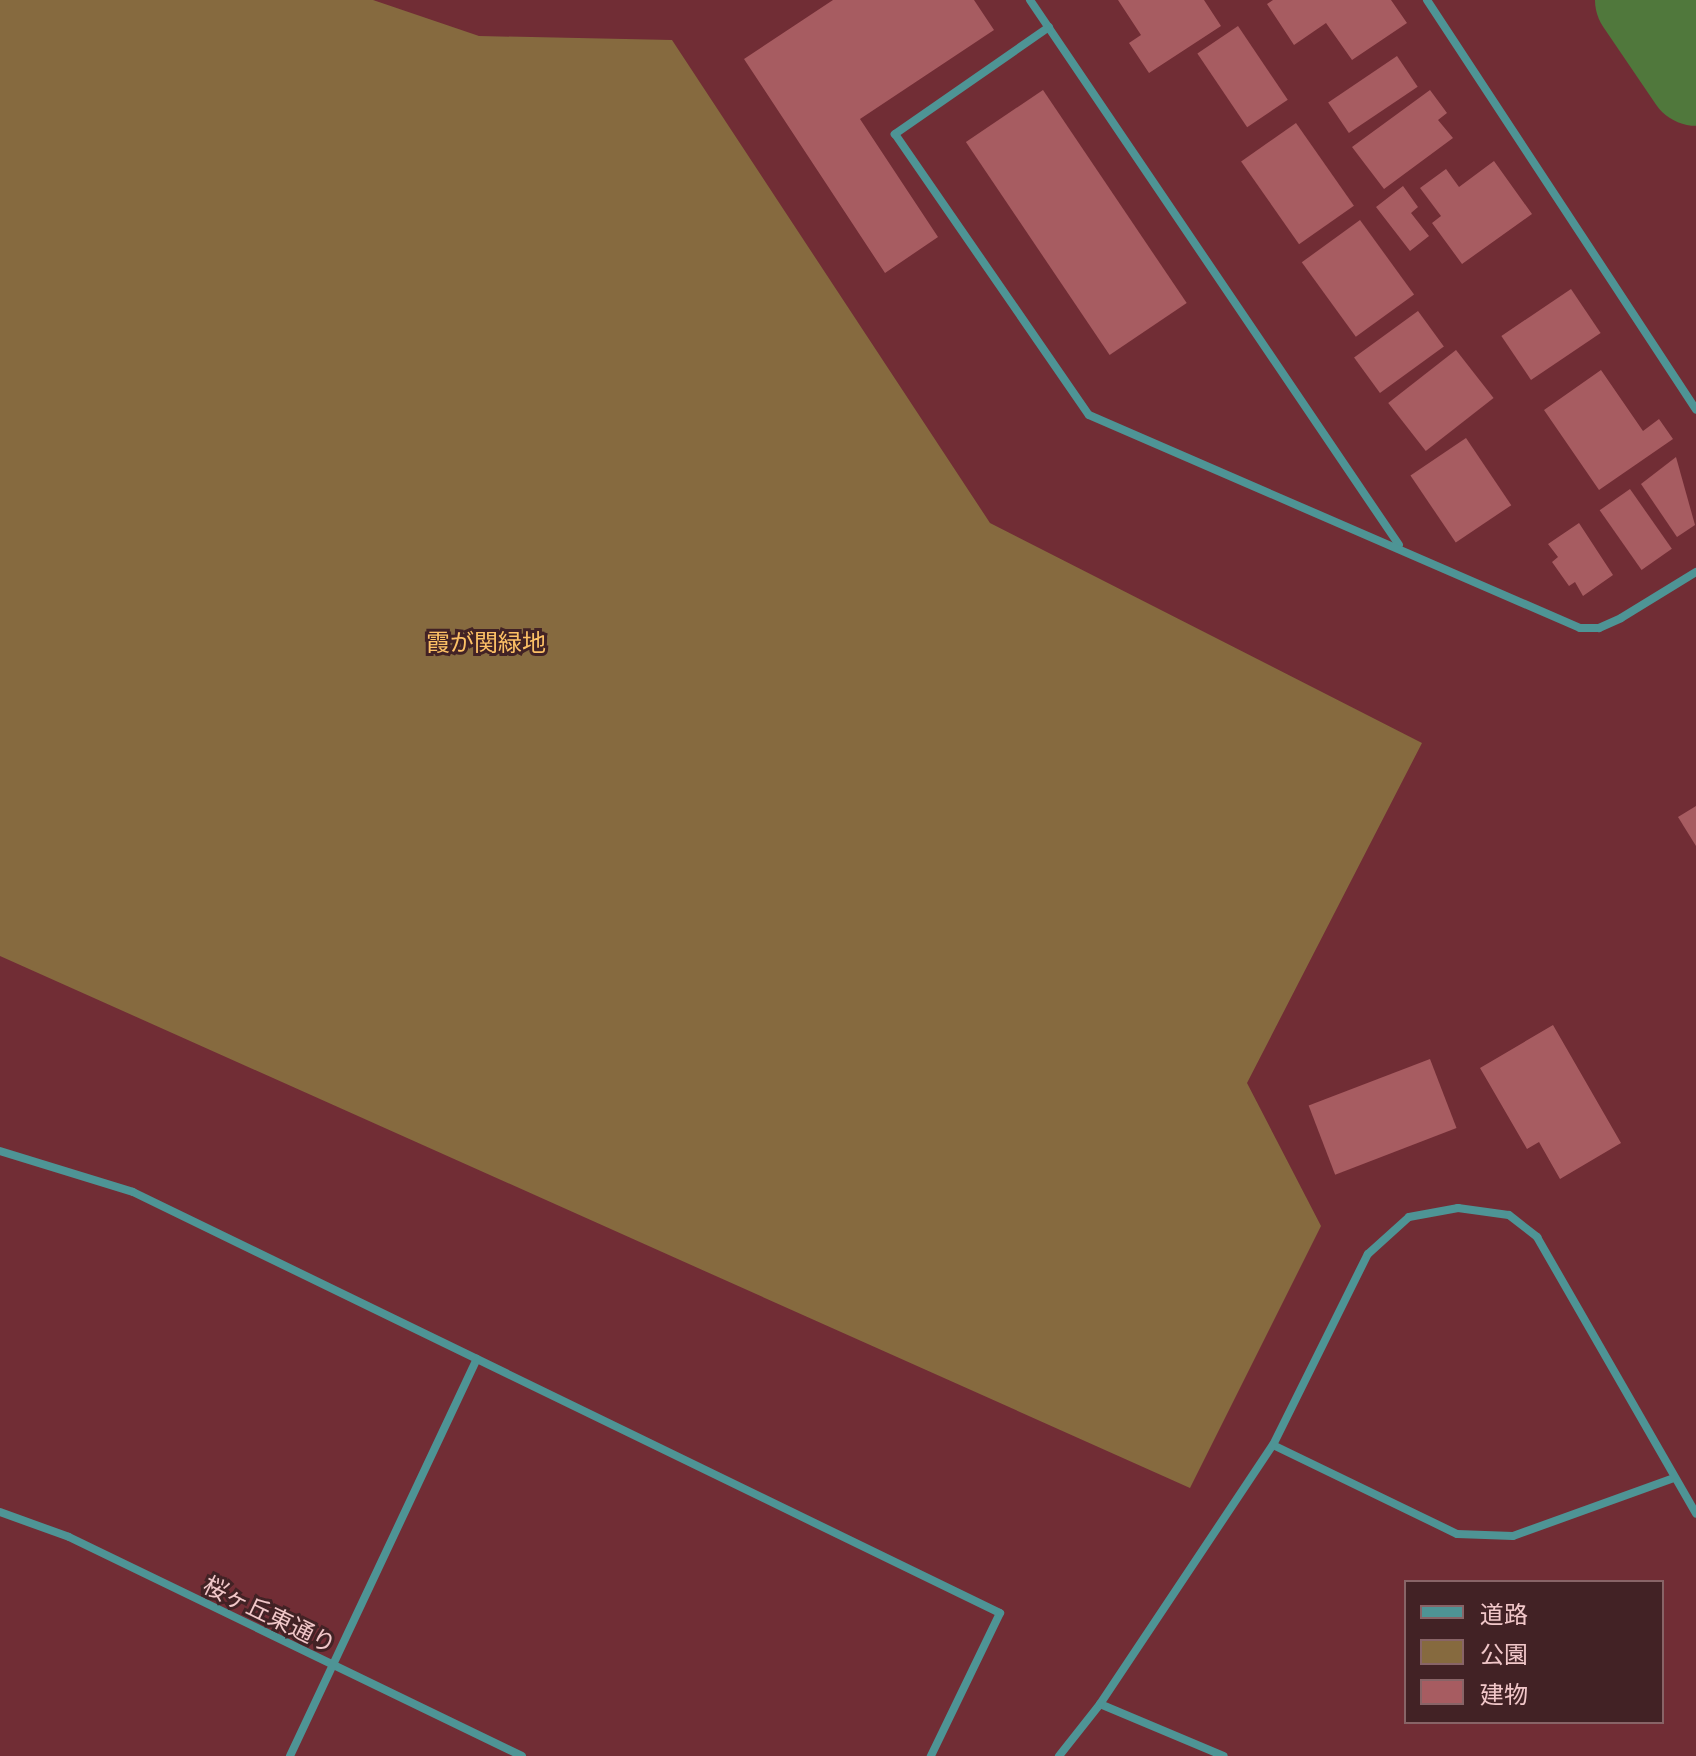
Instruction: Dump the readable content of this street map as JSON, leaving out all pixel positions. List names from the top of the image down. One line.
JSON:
{"streets":{"street":["桜ヶ丘東通り"]},"parks":["霞が関緑地"],"legend":["道路","公園","建物"]}
